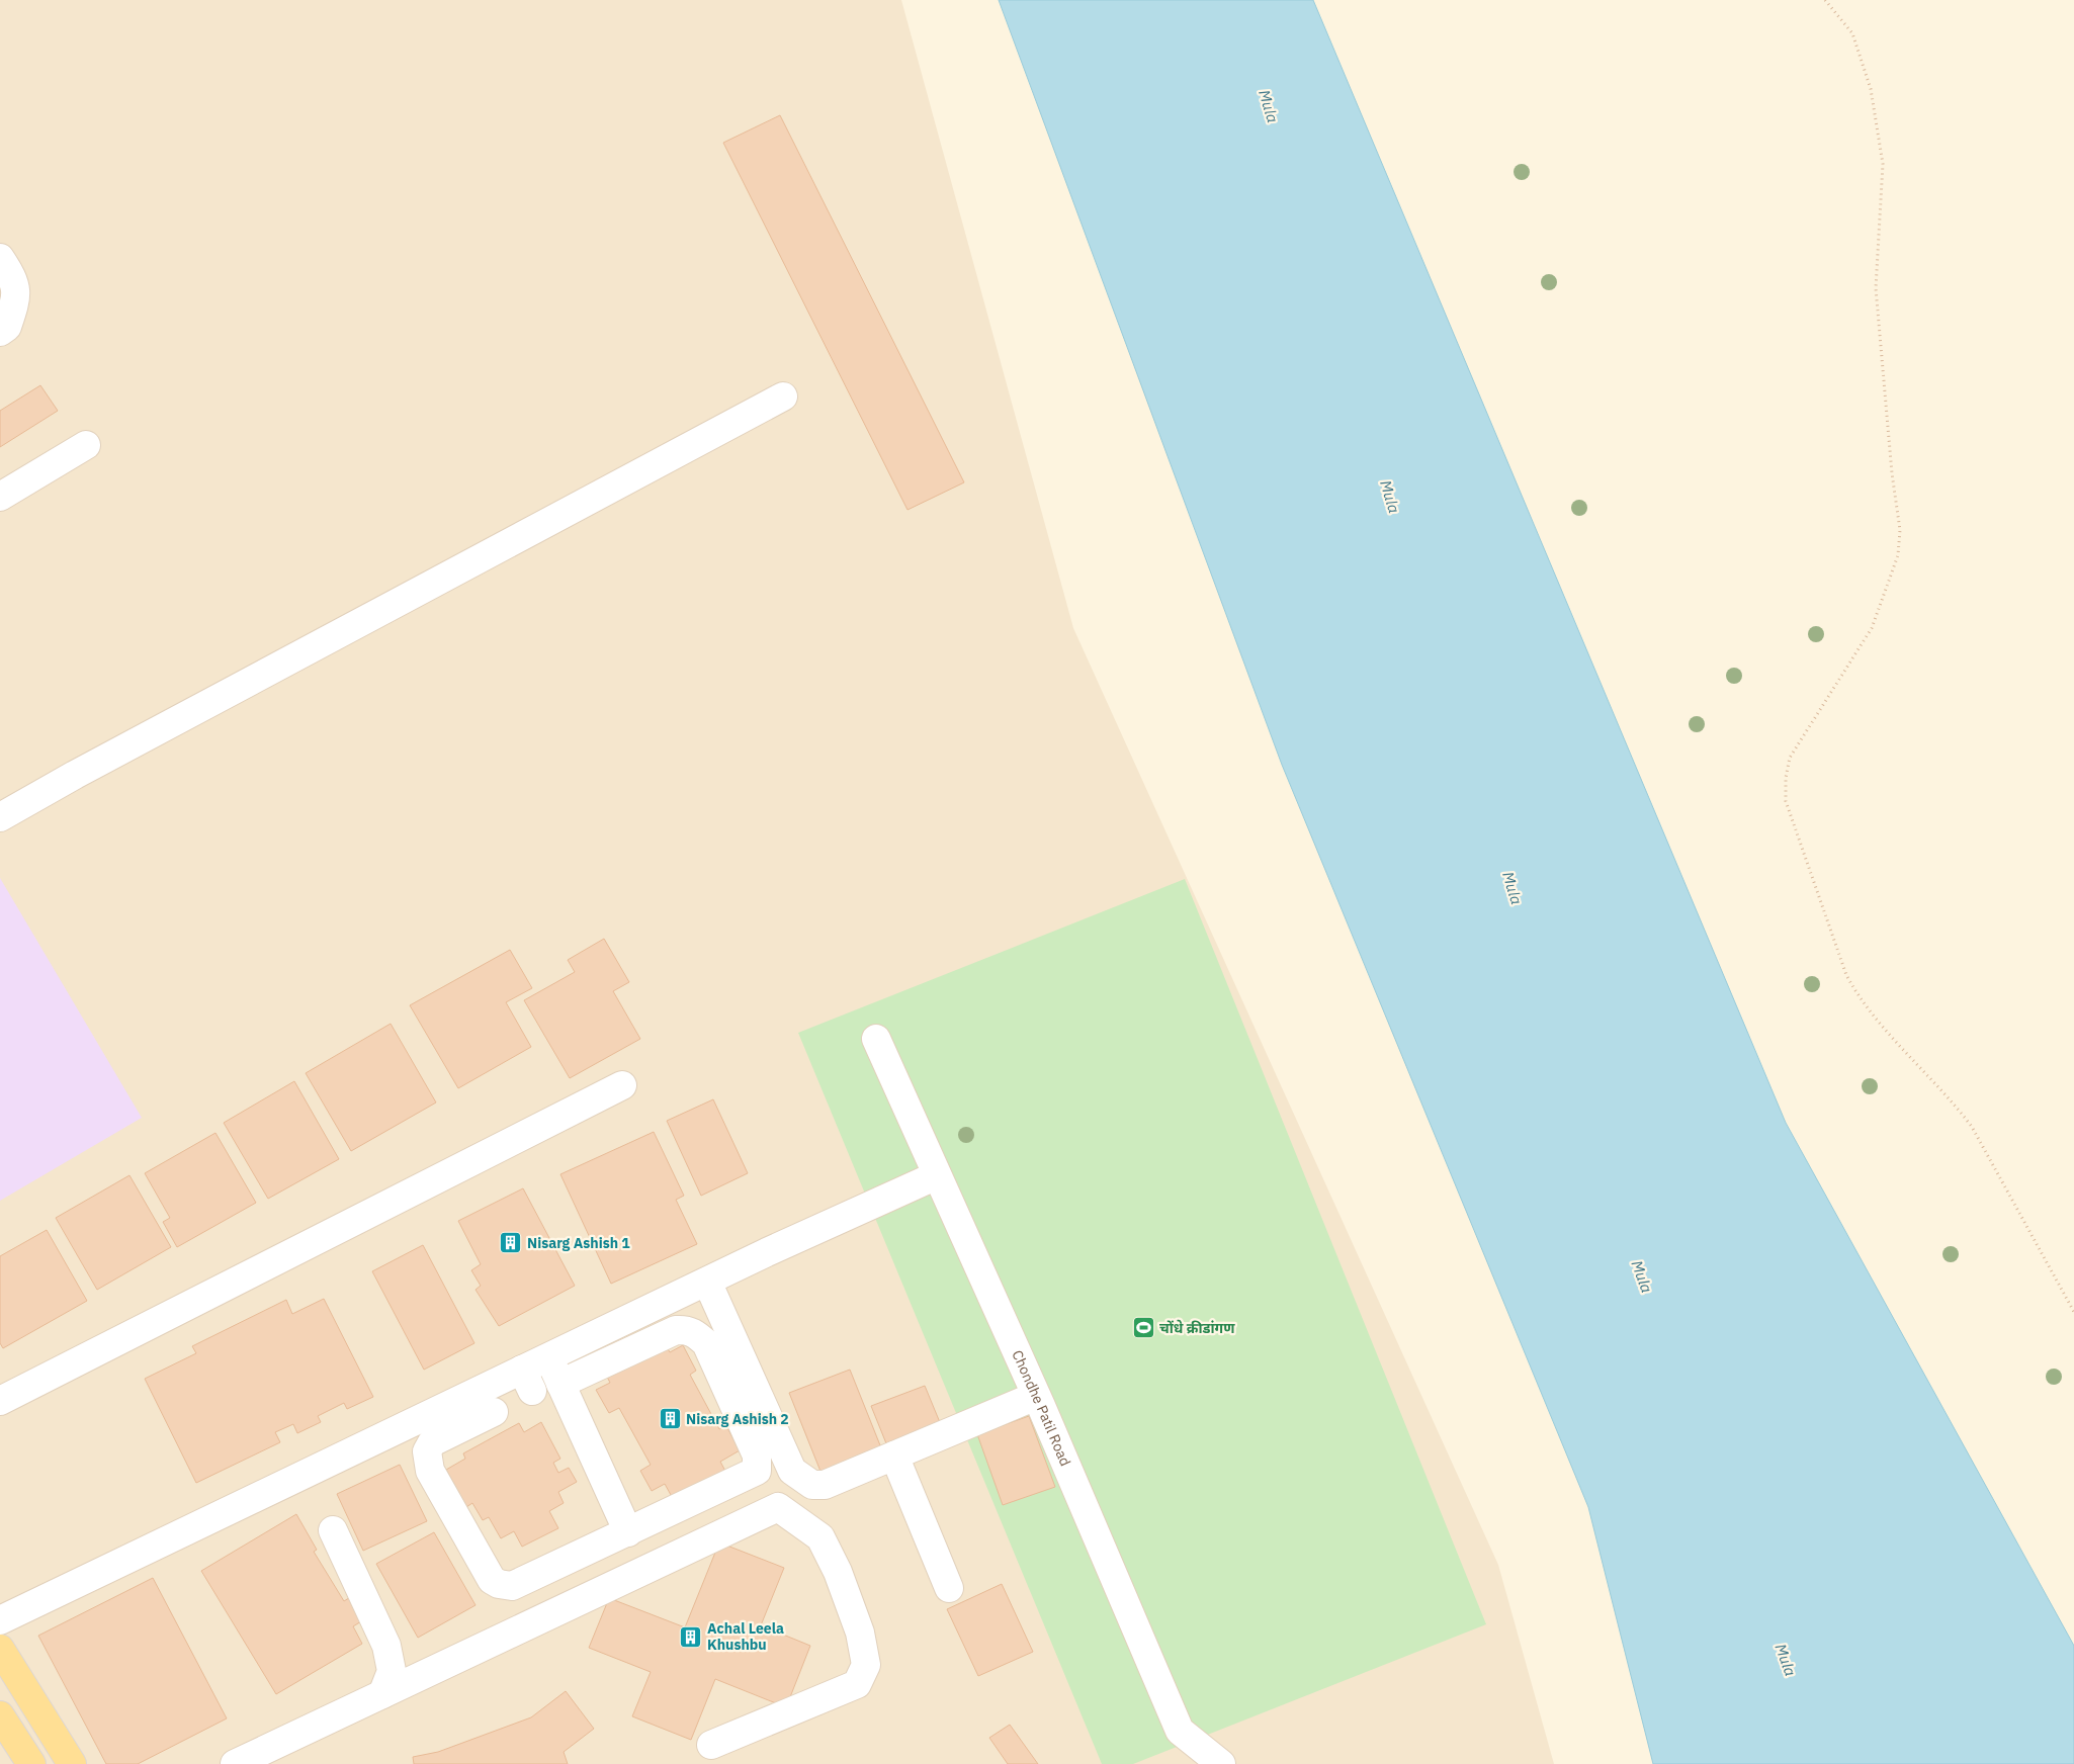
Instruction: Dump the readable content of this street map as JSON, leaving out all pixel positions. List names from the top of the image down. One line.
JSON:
{"streets":{"street":["Chondhe Patil Road"]},"water":["Mula"],"places":{"building":["Nisarg Ashish 1","Nisarg Ashish 2","Achal Leela Khushbu"],"sports":["चोंधे क्रीडांगण"]}}
